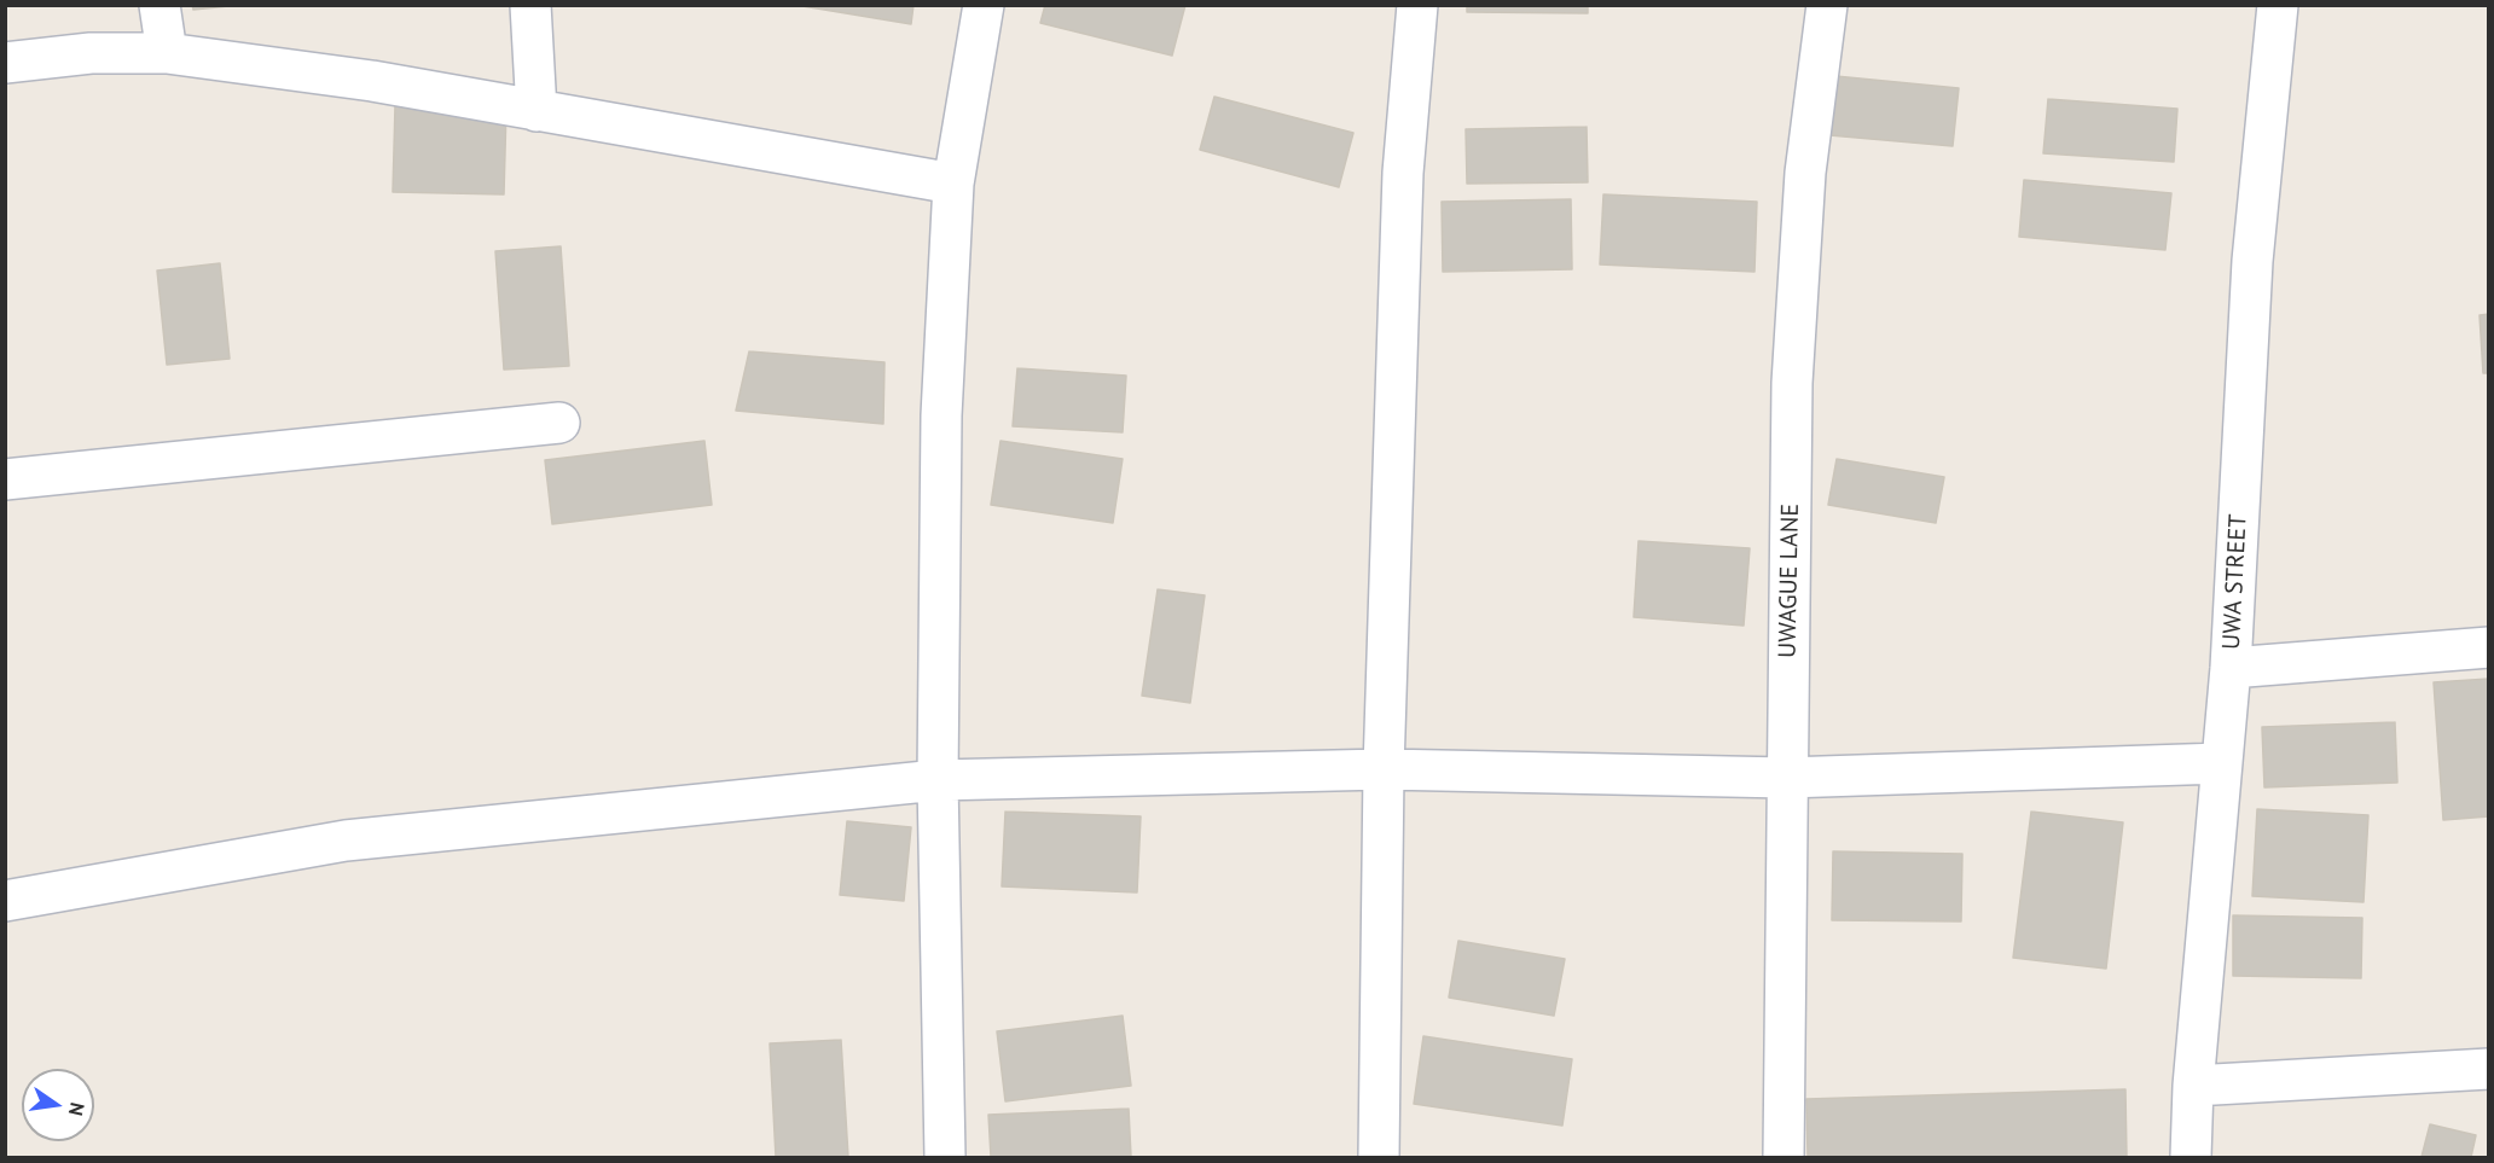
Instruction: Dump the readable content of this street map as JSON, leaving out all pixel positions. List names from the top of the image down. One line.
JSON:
{"streets":{"street":["UWAGUE LANE","UWA STREET"]},"north":"right"}
